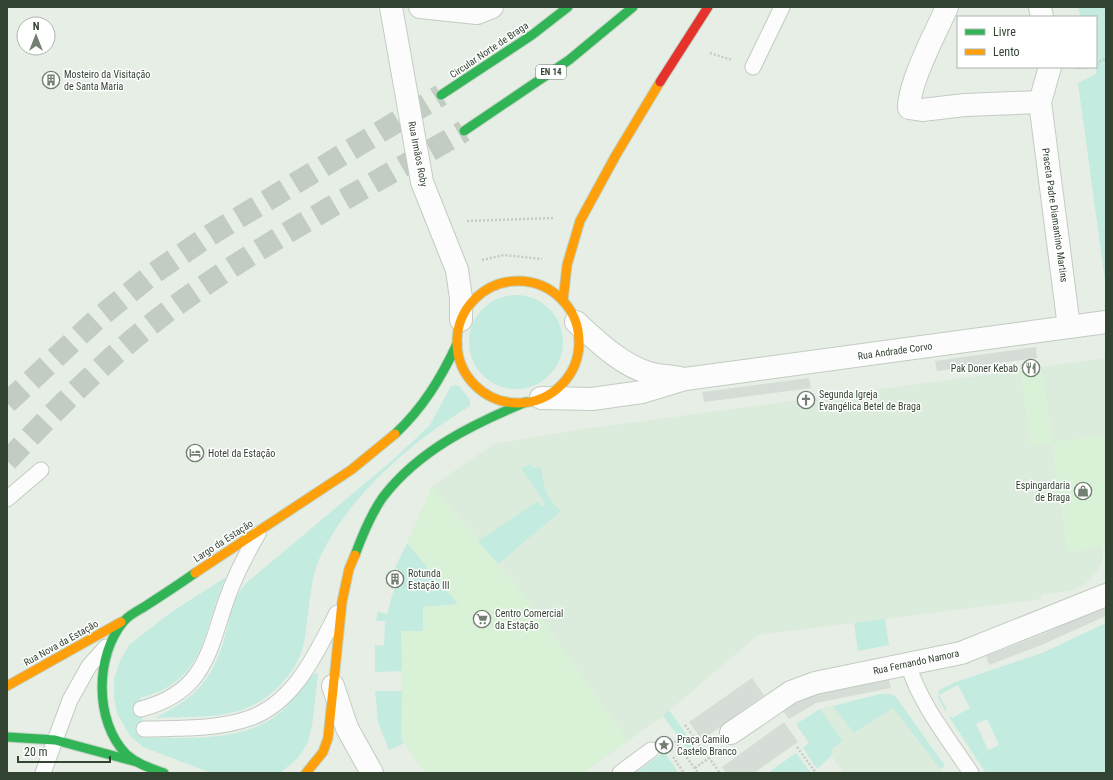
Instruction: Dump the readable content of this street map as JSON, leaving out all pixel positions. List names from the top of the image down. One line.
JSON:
{"streets":{"main road":["Circular Norte de Braga","EN 14","Largo da Estação","Rua Nova da Estação"],"street":["Rua Irmãos Roby","Praceta Padre Diamantino Martins","Rua Andrade Corvo","Rua Fernando Namora"]},"crossings":[["Rua Irmãos Roby","Rua Andrade Corvo"],["Rua Irmãos Roby","Largo da Estação"],["Praceta Padre Diamantino Martins","Rua Andrade Corvo"],["Rua Andrade Corvo","Largo da Estação"],["Largo da Estação","Rua Nova da Estação"]],"places":{"building":["Mosteiro da Visitação de Santa Maria","Rotunda Estação III"],"restaurant":["Pak Doner Kebab"],"church":["Segunda Igreja Evangélica Betel de Braga"],"hotel":["Hotel da Estação"],"shop":["Espingardaria de Braga"],"supermarket":["Centro Comercial da Estação"],"place":["Praça Camilo Castelo Branco"]},"legend":["Livre","Lento"],"scale_bar":"20 m","north":"top"}
